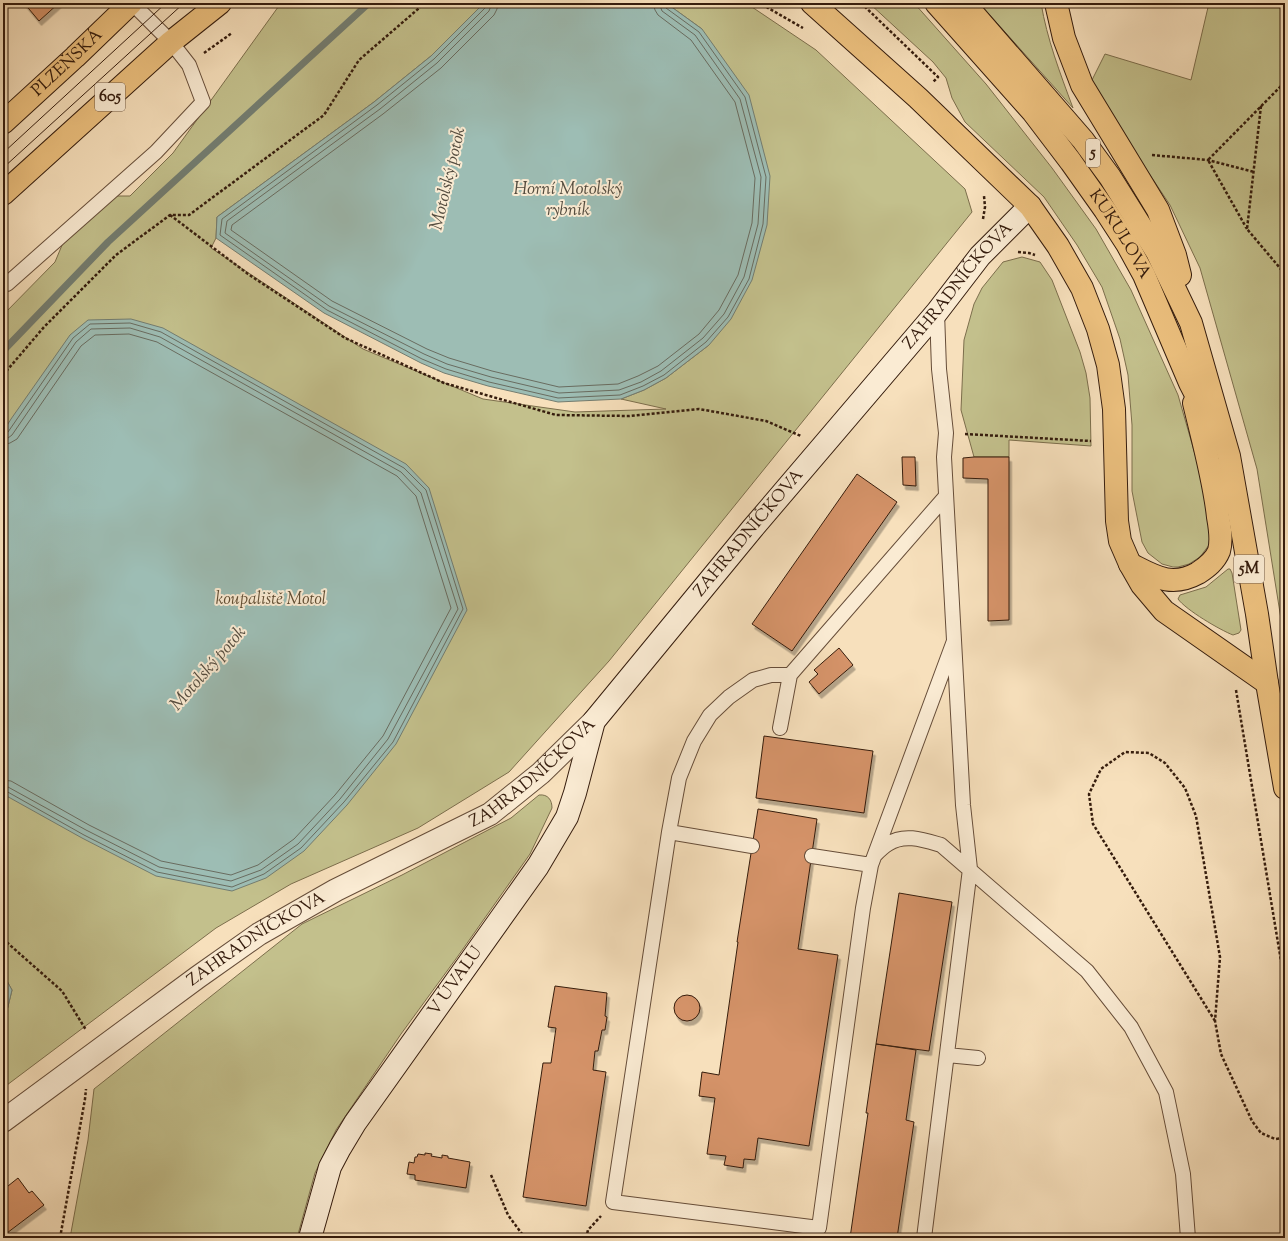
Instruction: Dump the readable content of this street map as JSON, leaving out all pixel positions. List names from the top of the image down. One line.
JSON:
{"streets":{"main road":["PLZEŇSKÁ","605","5","KUKULOVA","5M"],"street":["ZAHRADNÍČKOVA","V ÚVALU"]},"crossings":[["ZAHRADNÍČKOVA","V ÚVALU"]],"water":["Motolský potok","Horní Motolský rybník"],"parks":["koupaliště Motol"]}
